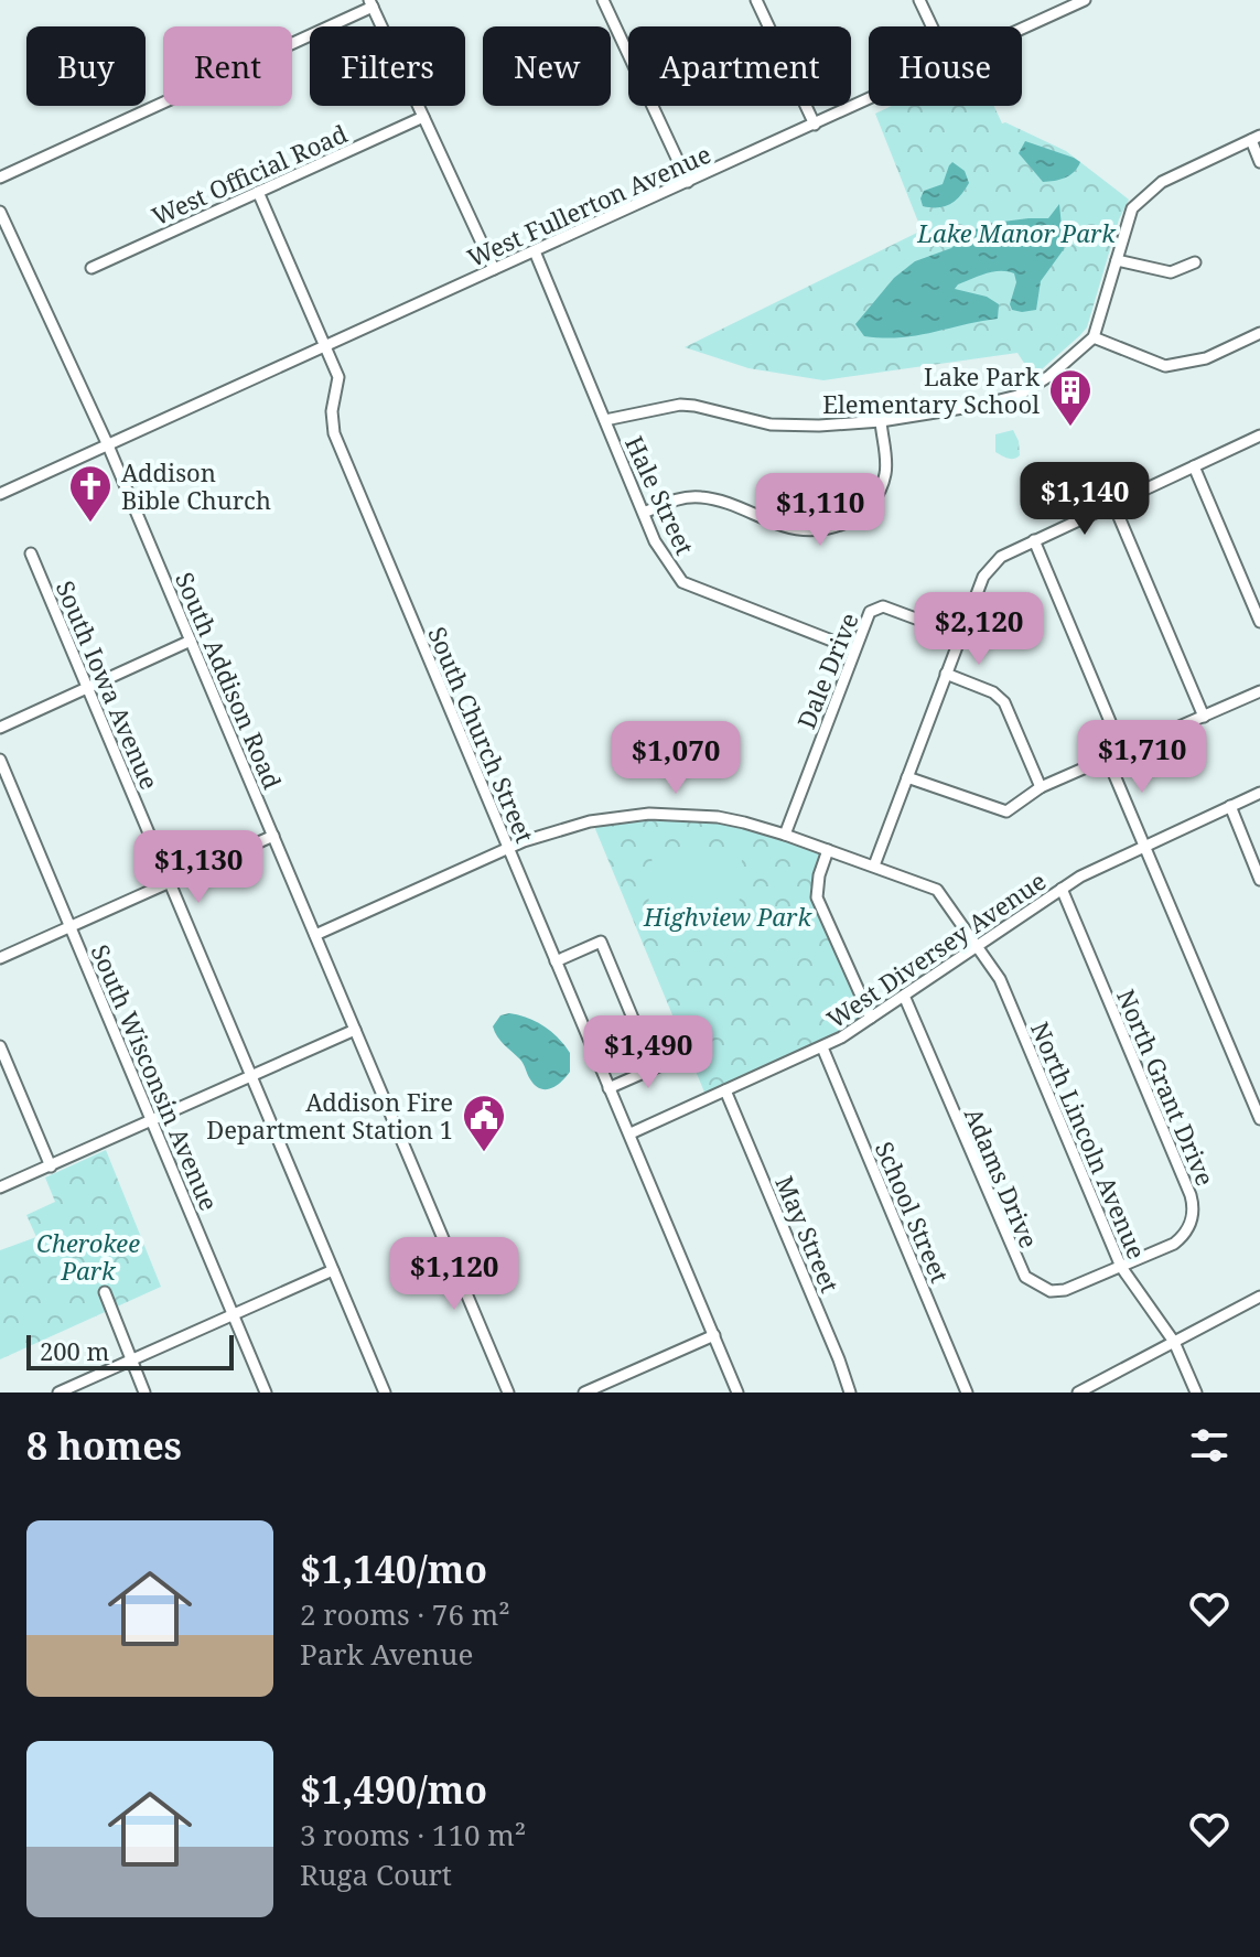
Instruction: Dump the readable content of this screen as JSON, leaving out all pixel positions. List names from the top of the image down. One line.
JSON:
{"streets":{"street":["West Official Road","West Fullerton Avenue","Hale Street","Dale Drive","South Addison Road","South Iowa Avenue","South Church Street","West Diversey Avenue","South Wisconsin Avenue","North Grant Drive","North Lincoln Avenue","Adams Drive","School Street","May Street"]},"crossings":[["West Official Road","South Church Street"],["West Fullerton Avenue","Hale Street"],["West Fullerton Avenue","South Addison Road"],["West Fullerton Avenue","South Church Street"],["Hale Street","Dale Drive"],["Dale Drive","North Lincoln Avenue"],["South Addison Road","North Lincoln Avenue"],["South Church Street","West Diversey Avenue"],["South Church Street","North Lincoln Avenue"],["West Diversey Avenue","North Grant Drive"],["West Diversey Avenue","North Lincoln Avenue"],["West Diversey Avenue","Adams Drive"],["West Diversey Avenue","School Street"],["West Diversey Avenue","May Street"],["North Grant Drive","North Lincoln Avenue"],["North Grant Drive","Adams Drive"],["North Lincoln Avenue","Adams Drive"]],"parks":["Lake Manor Park","Highview Park","Cherokee Park"],"places":{"building":["Lake Park Elementary School"],"church":["Addison Bible Church"],"public building":["Addison Fire Department Station 1"]},"scale_bar":"200 m","page":{"chip":["Buy","Rent","Filters","New","Apartment","House"],"price":["$1,140","$1,110","$2,120","$1,710","$1,070","$1,130","$1,490","$1,120"],"scale":"200 m","heading":"8 homes","list":[{"name":"$1,140/mo","note":"2 rooms · 76 m² · Park Avenue"},{"name":"$1,490/mo","note":"3 rooms · 110 m² · Ruga Court"}]}}
